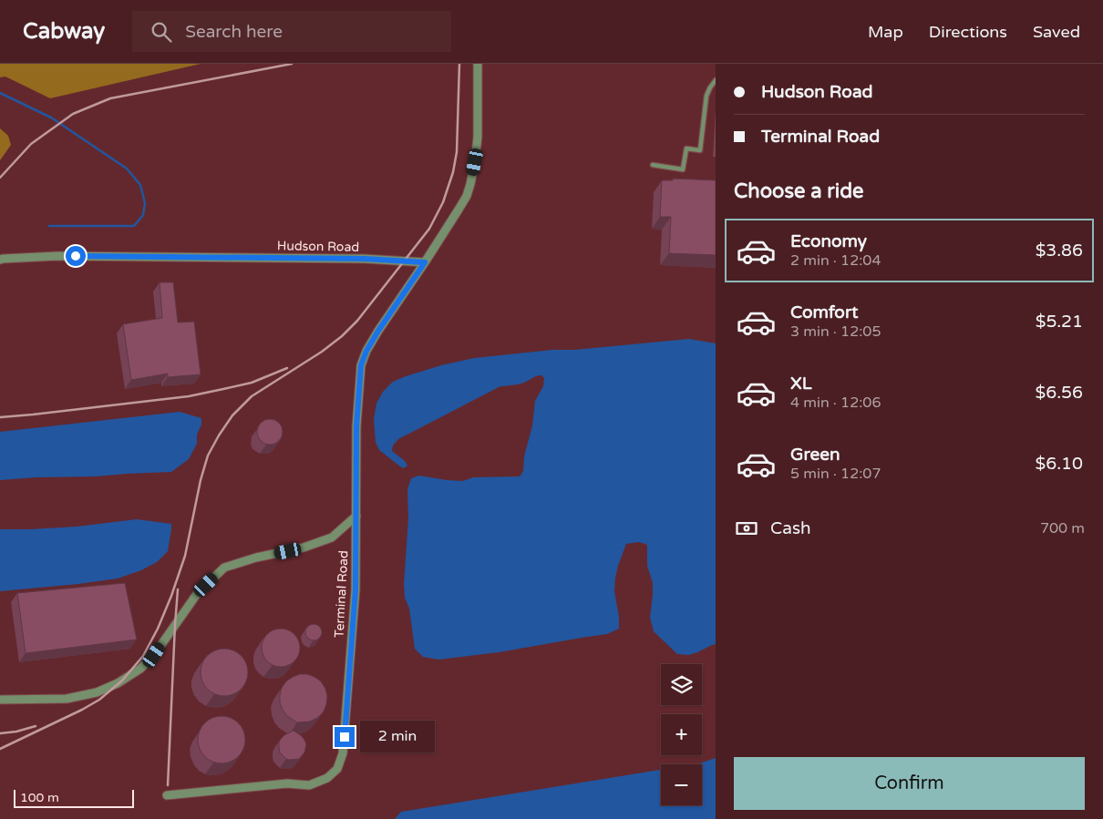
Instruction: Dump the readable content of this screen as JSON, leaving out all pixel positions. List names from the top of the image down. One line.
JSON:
{"streets":{"street":["Hudson Road","Terminal Road"]},"crossings":[["Hudson Road","Terminal Road"]],"scale_bar":"100 m","page":{"header":"Cabway","search":"Search here","nav":["Map","Directions","Saved"],"banner":["Hudson Road","Terminal Road"],"heading":"Choose a ride","list":[{"name":"Economy","note":"2 min · 12:04","value":"$3.86"},{"name":"Comfort","note":"3 min · 12:05","value":"$5.21"},{"name":"XL","note":"4 min · 12:06","value":"$6.56"},{"name":"Green","note":"5 min · 12:07","value":"$6.10"}],"pay":["Cash","700 m"],"map_buttons":["+","−"],"bubble":"2 min","buttons":"Confirm","scale":"100 m"}}
